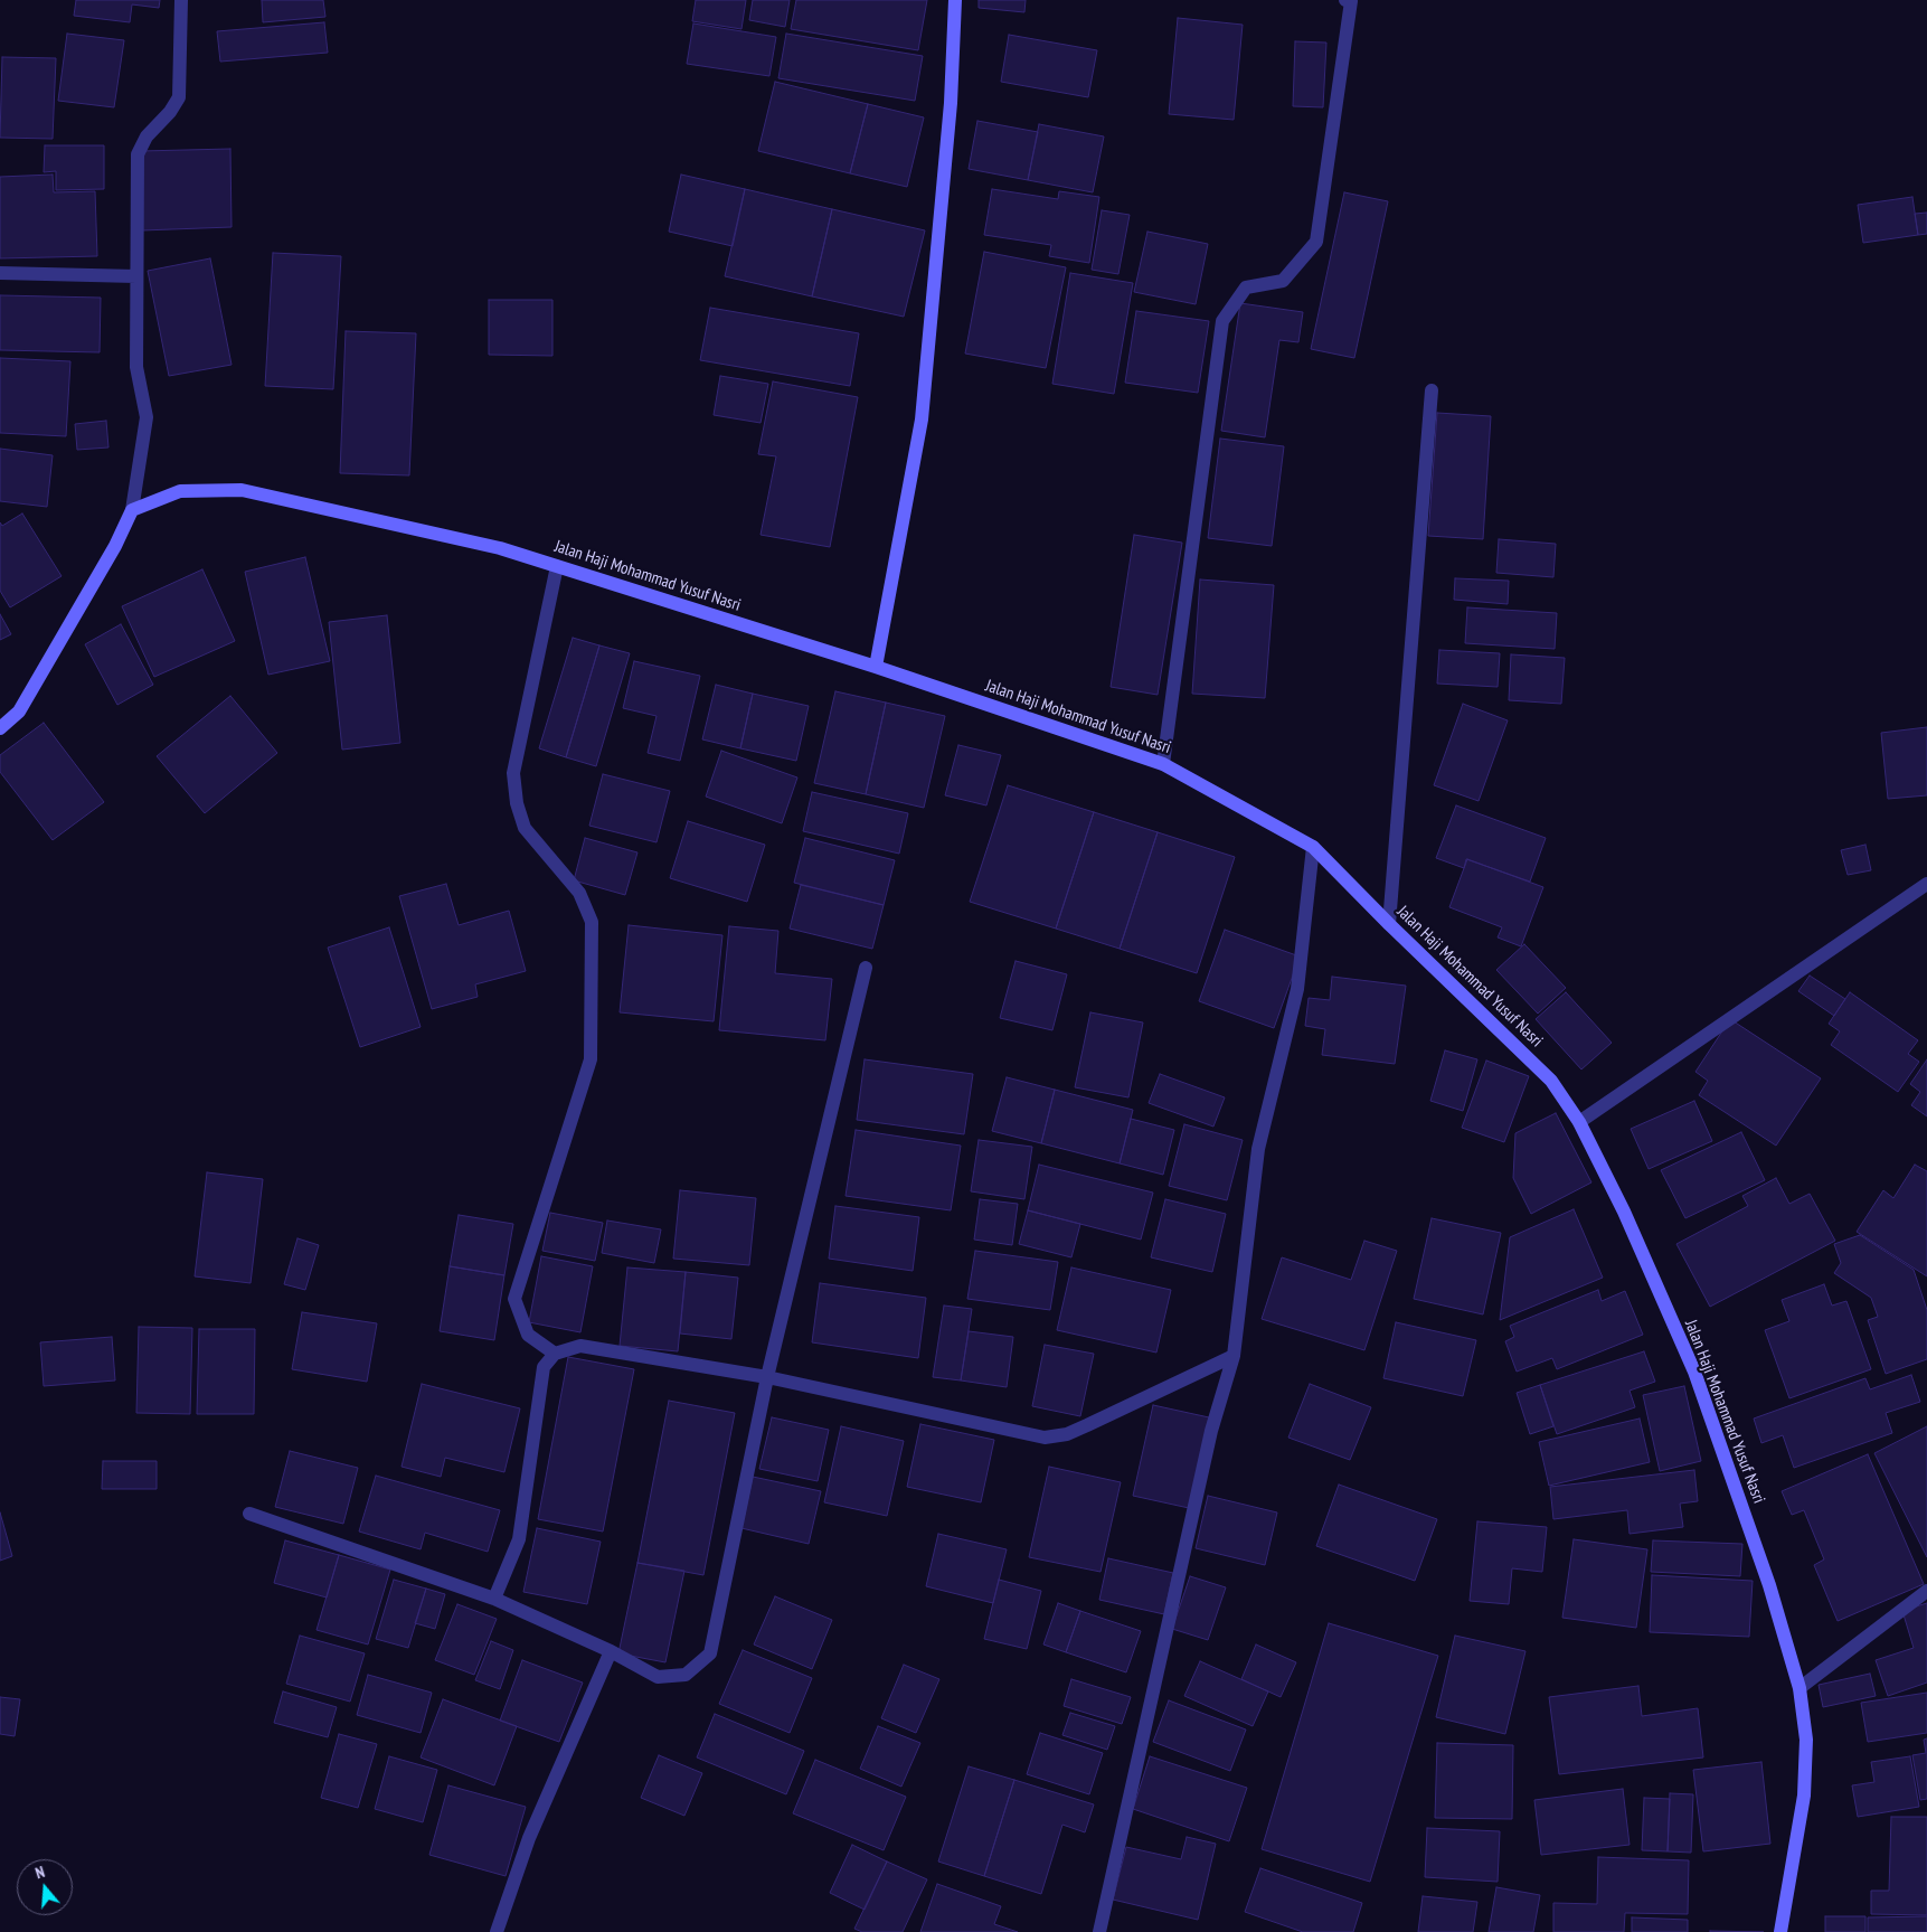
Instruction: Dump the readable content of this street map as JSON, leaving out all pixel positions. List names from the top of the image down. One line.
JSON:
{"streets":{"street":["Jalan Haji Mohammad Yusuf Nasri"]},"north":"top"}
